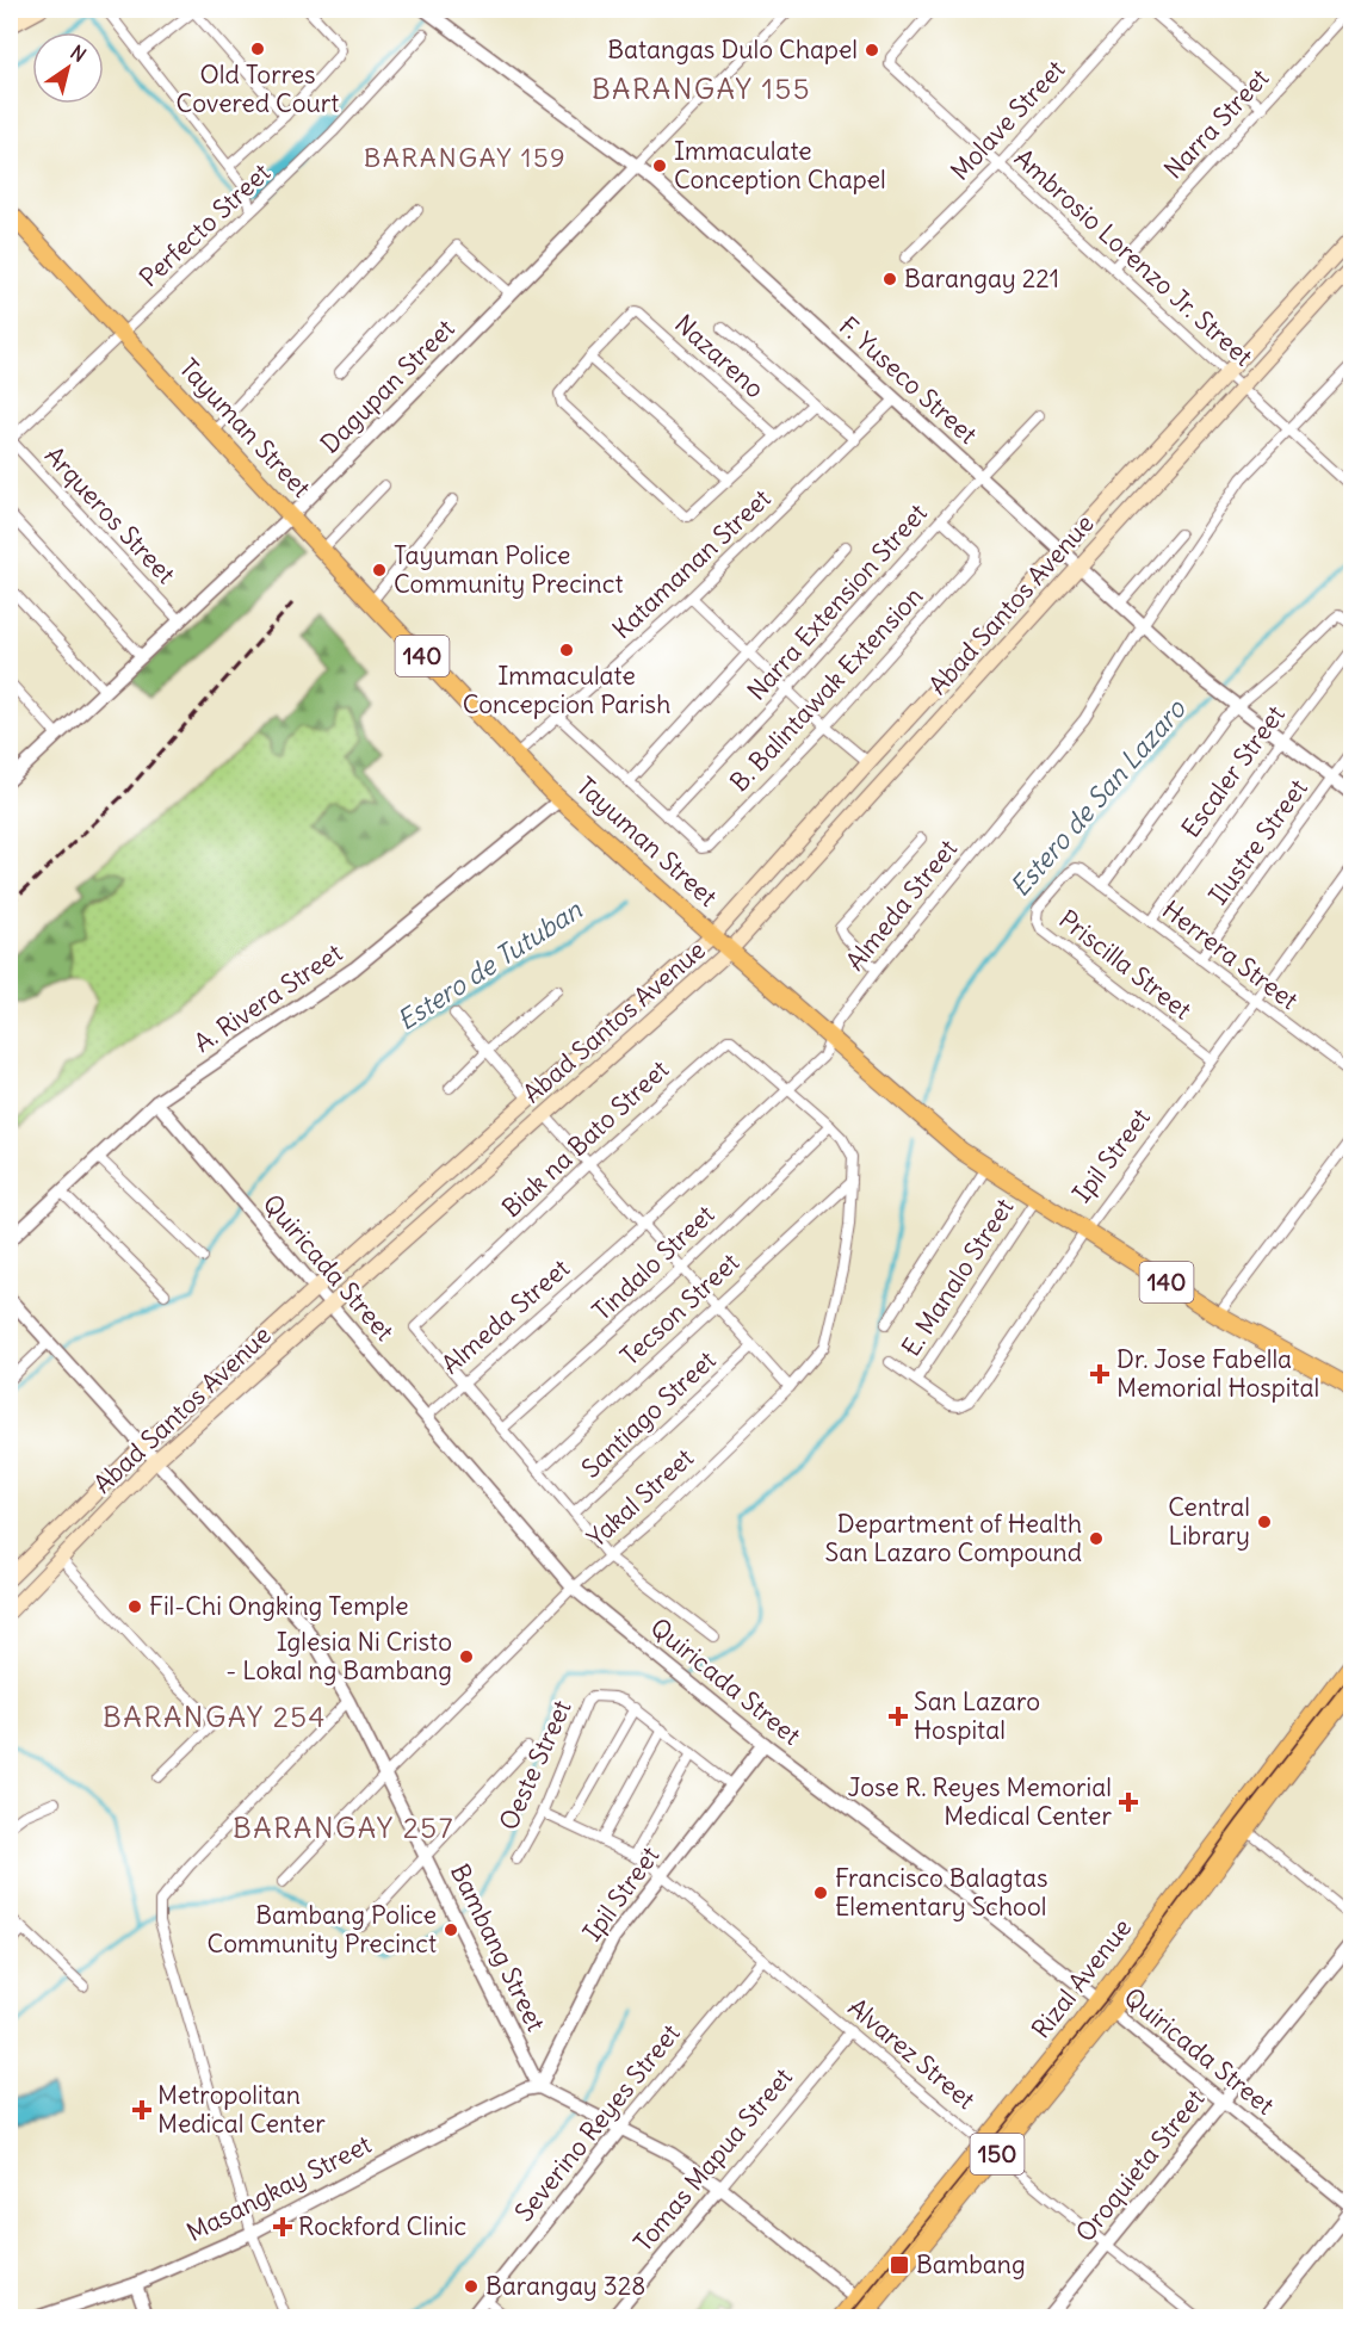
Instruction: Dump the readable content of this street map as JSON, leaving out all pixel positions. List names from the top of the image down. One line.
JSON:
{"streets":{"main road":["Tayuman Street","Abad Santos Avenue","140","Rizal Avenue","150"],"street":["Molave Street","Narra Street","Perfecto Street","Ambrosio Lorenzo Jr. Street","Nazareno","F. Yuseco Street","Dagupan Street","Arqueros Street","Katamanan Street","Narra Extension Street","B. Balintawak Extension","Escaler Street","Ilustre Street","Almeda Street","Herrera Street","Priscilla Street","A. Rivera Street","Biak na Bato Street","Ipil Street","Tindalo Street","Quiricada Street","E. Manalo Street","Tecson Street","Santiago Street","Yakal Street","Oeste Street","Bambang Street","Alvarez Street","Severino Reyes Street","Tomas Mapua Street","Oroquieta Street","Masangkay Street"]},"crossings":[["Molave Street","Ambrosio Lorenzo Jr. Street"],["Narra Street","Ambrosio Lorenzo Jr. Street"],["Perfecto Street","Tayuman Street"],["Perfecto Street","Arqueros Street"],["Ambrosio Lorenzo Jr. Street","Abad Santos Avenue"],["Ambrosio Lorenzo Jr. Street","Almeda Street"],["F. Yuseco Street","Dagupan Street"],["F. Yuseco Street","Katamanan Street"],["F. Yuseco Street","Narra Extension Street"],["F. Yuseco Street","Abad Santos Avenue"],["F. Yuseco Street","Escaler Street"],["F. Yuseco Street","Ilustre Street"],["F. Yuseco Street","Almeda Street"],["Dagupan Street","Tayuman Street"],["Dagupan Street","Arqueros Street"],["Tayuman Street","Katamanan Street"],["Tayuman Street","Abad Santos Avenue"],["Tayuman Street","Almeda Street"],["Tayuman Street","A. Rivera Street"],["Tayuman Street","Ipil Street"],["Tayuman Street","E. Manalo Street"],["Narra Extension Street","B. Balintawak Extension"],["Abad Santos Avenue","Quiricada Street"],["Abad Santos Avenue","Bambang Street"],["Escaler Street","Herrera Street"],["Ilustre Street","Herrera Street"],["Almeda Street","Biak na Bato Street"],["Almeda Street","Quiricada Street"],["Almeda Street","Yakal Street"],["Herrera Street","Priscilla Street"],["Herrera Street","Ipil Street"],["Priscilla Street","Ipil Street"],["A. Rivera Street","Quiricada Street"],["Biak na Bato Street","Yakal Street"],["Ipil Street","Quiricada Street"],["Ipil Street","E. Manalo Street"],["Ipil Street","Bambang Street"],["Ipil Street","Alvarez Street"],["Ipil Street","Masangkay Street"],["Tindalo Street","Yakal Street"],["Quiricada Street","Yakal Street"],["Quiricada Street","Rizal Avenue"],["Quiricada Street","Oroquieta Street"],["Tecson Street","Yakal Street"],["Yakal Street","Bambang Street"],["Oeste Street","Alvarez Street"],["Bambang Street","Masangkay Street"],["Rizal Avenue","Alvarez Street"],["Alvarez Street","Severino Reyes Street"],["Alvarez Street","Tomas Mapua Street"],["Alvarez Street","Oroquieta Street"]],"districts":["BARANGAY 155","BARANGAY 159","BARANGAY 254","BARANGAY 257"],"water":["Estero de San Lazaro","Estero de Tutuban"],"places":{"other":["Old Torres Covered Court","Batangas Dulo Chapel","Immaculate Conception Chapel","Barangay 221","Tayuman Police Community Precinct","Immaculate Concepcion Parish","Central Library","Department of Health San Lazaro Compound","Fil-Chi Ongking Temple","Iglesia Ni Cristo - Lokal ng Bambang","Francisco Balagtas Elementary School","Bambang Police Community Precinct","Barangay 328"],"health":["Dr. Jose Fabella Memorial Hospital","San Lazaro Hospital","Jose R. Reyes Memorial Medical Center","Metropolitan Medical Center","Rockford Clinic"],"transit":["Bambang"]},"north":"top right"}
